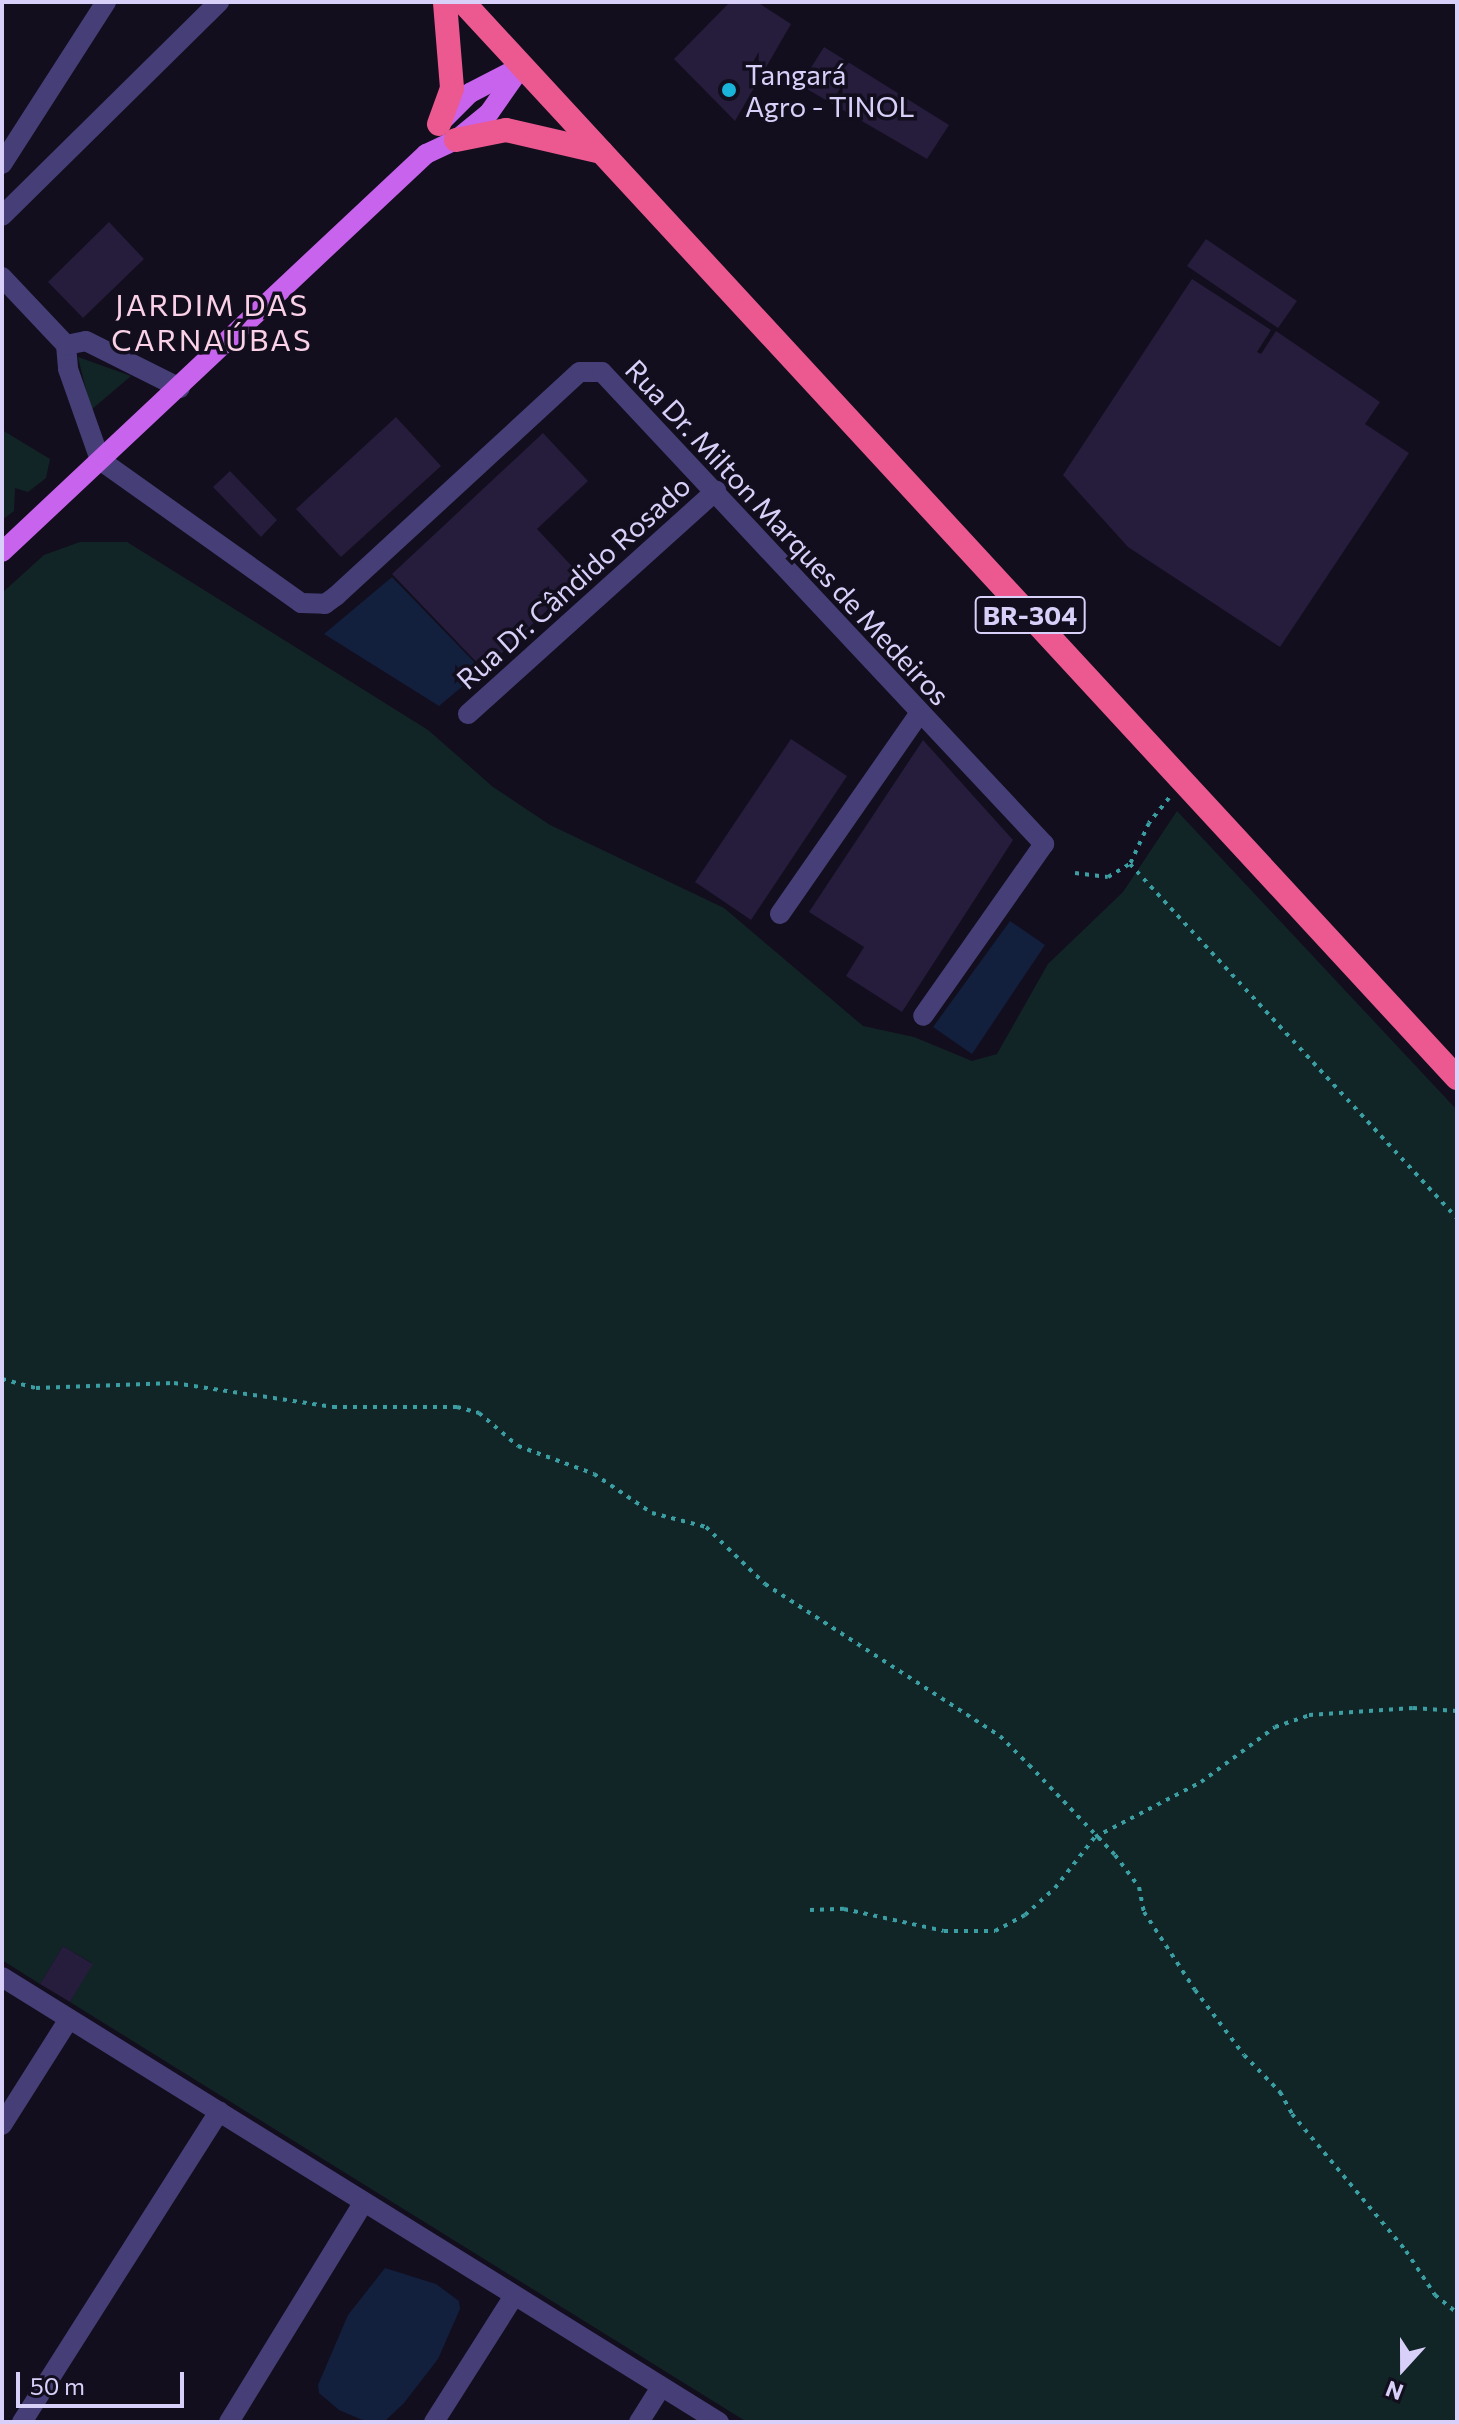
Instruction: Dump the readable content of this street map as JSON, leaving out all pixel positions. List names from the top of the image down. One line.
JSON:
{"streets":{"highway":["BR-304"],"street":["Rua Dr. Milton Marques de Medeiros","Rua Dr. Cândido Rosado"]},"crossings":[["Rua Dr. Milton Marques de Medeiros","Rua Dr. Cândido Rosado"]],"districts":["JARDIM DAS CARNAÚBAS"],"places":["Tangará Agro - TINOL"],"scale_bar":"50 m","north":"bottom"}
